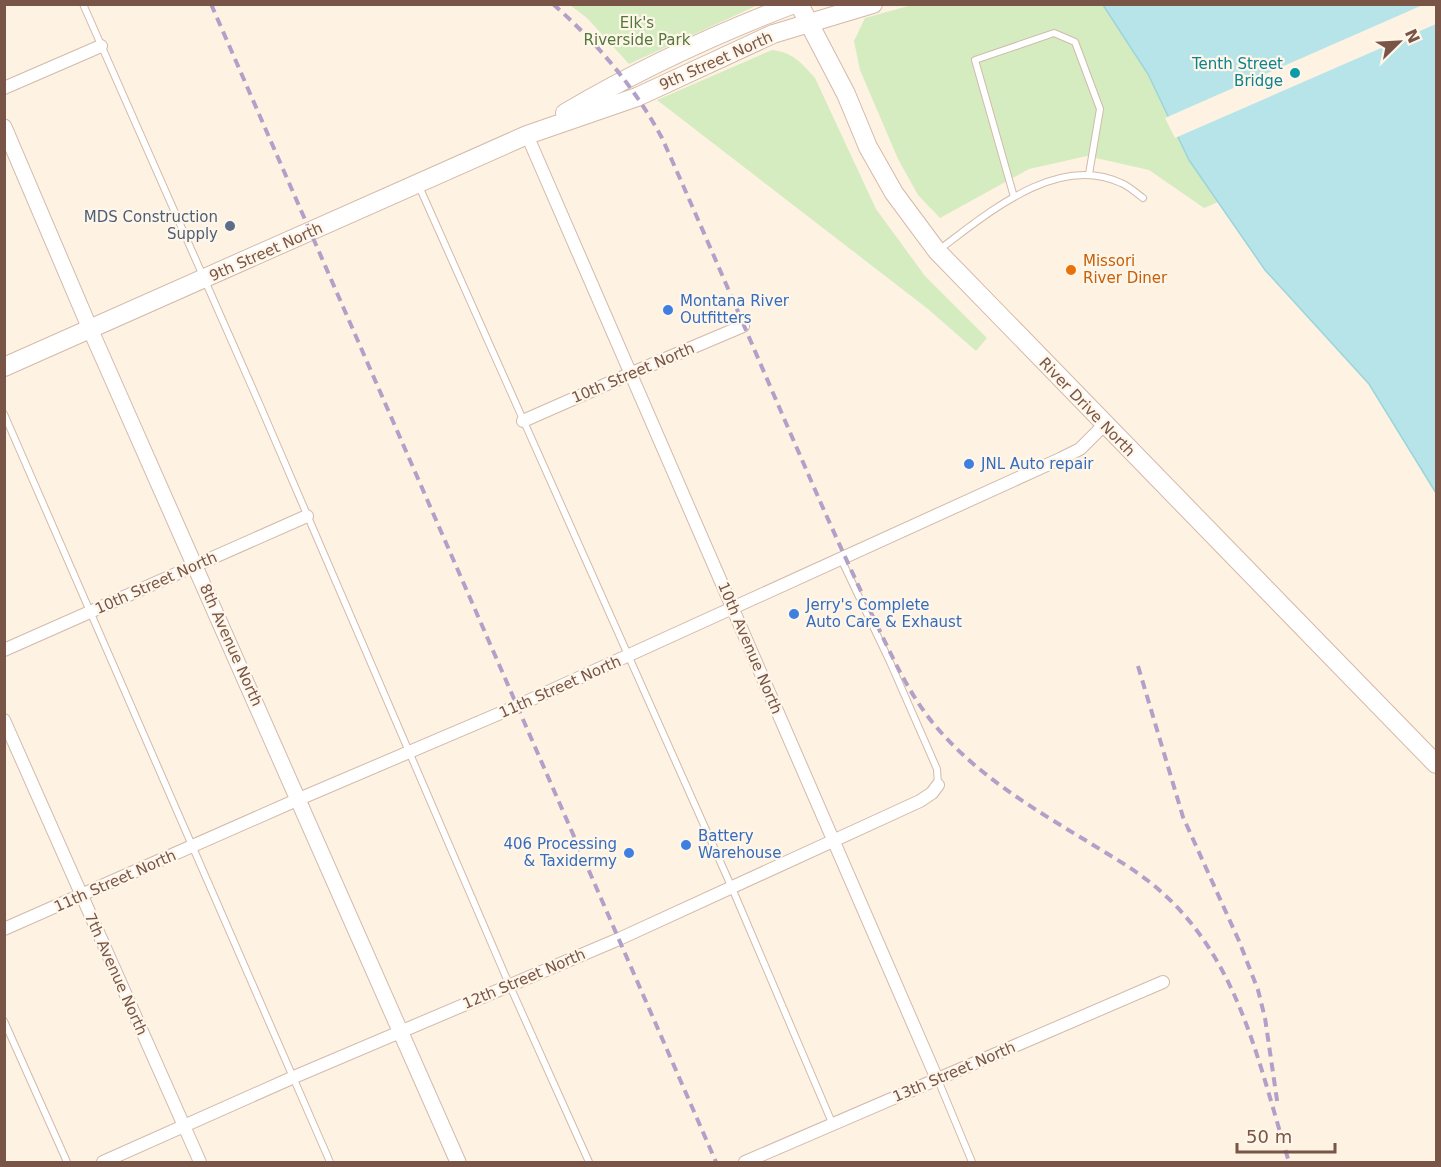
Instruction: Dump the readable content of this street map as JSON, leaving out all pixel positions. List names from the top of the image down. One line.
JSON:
{"streets":{"main road":["9th Street North","River Drive North"],"street":["10th Street North","8th Avenue North","10th Avenue North","11th Street North","7th Avenue North","12th Street North","13th Street North"]},"crossings":[["9th Street North","River Drive North"],["9th Street North","8th Avenue North"],["9th Street North","10th Avenue North"],["10th Street North","8th Avenue North"],["10th Street North","10th Avenue North"],["River Drive North","11th Street North"],["8th Avenue North","11th Street North"],["8th Avenue North","12th Street North"],["10th Avenue North","11th Street North"],["10th Avenue North","12th Street North"],["10th Avenue North","13th Street North"],["11th Street North","7th Avenue North"],["7th Avenue North","12th Street North"]],"parks":["Elk's Riverside Park"],"places":["Tenth Street Bridge","MDS Construction Supply","Missori River Diner","Montana River Outfitters","JNL Auto repair","Jerry's Complete Auto Care & Exhaust","Battery Warehouse","406 Processing & Taxidermy"],"scale_bar":"50 m","north":"top right"}
